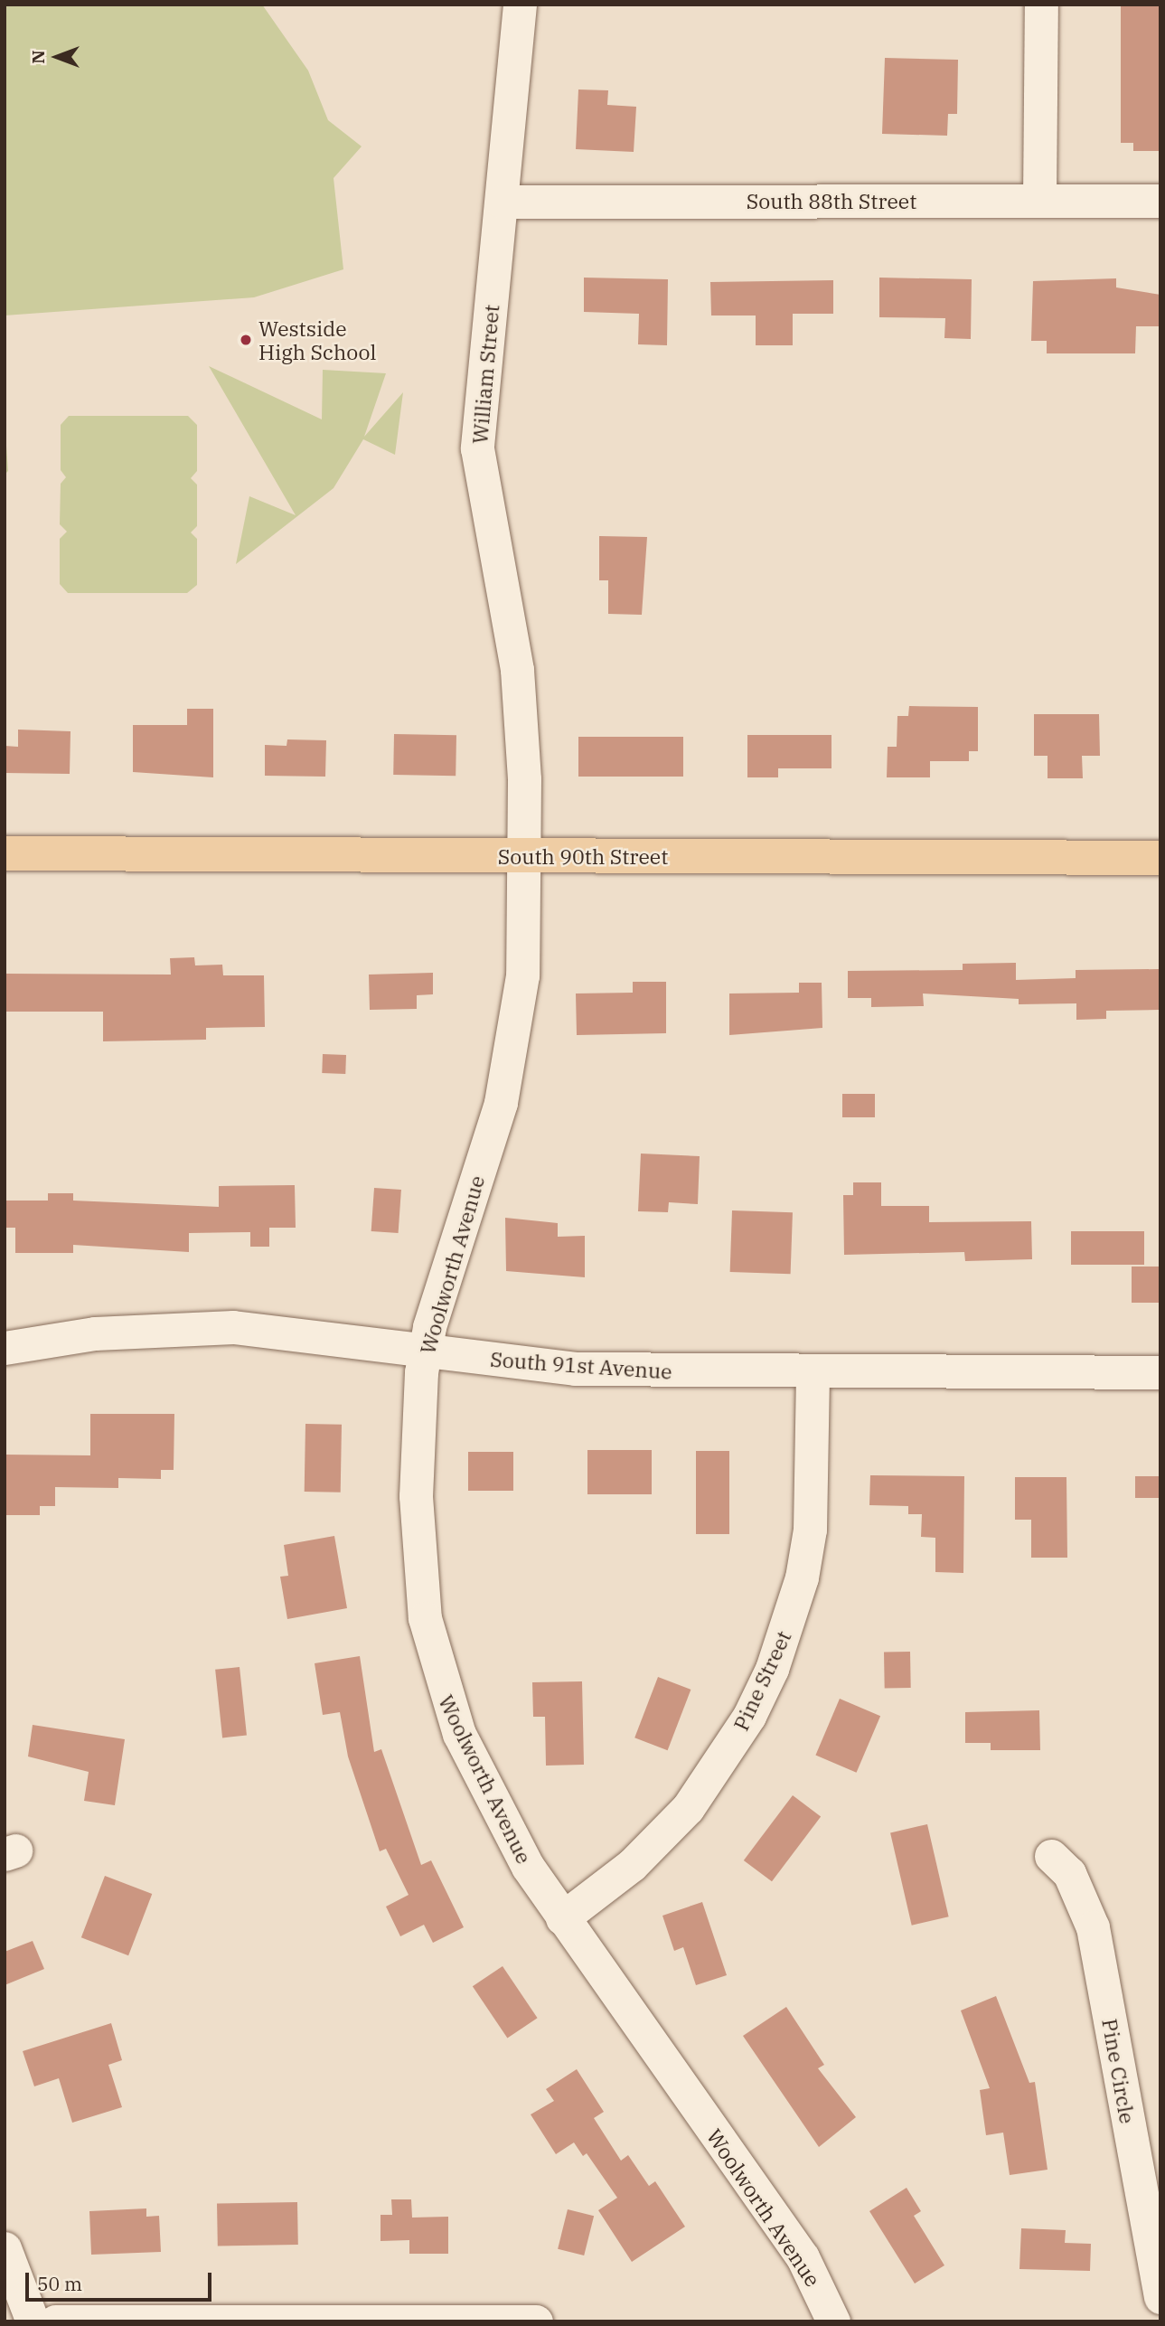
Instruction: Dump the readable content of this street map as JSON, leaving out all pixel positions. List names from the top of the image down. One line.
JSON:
{"streets":{"main road":["South 90th Street"],"street":["South 88th Street","William Street","Woolworth Avenue","South 91st Avenue","Pine Street","Pine Circle"]},"crossings":[["South 88th Street","William Street"],["William Street","South 90th Street"],["William Street","Woolworth Avenue"],["South 90th Street","Woolworth Avenue"],["Woolworth Avenue","South 91st Avenue"],["Woolworth Avenue","Pine Street"],["South 91st Avenue","Pine Street"]],"places":["Westside High School"],"scale_bar":"50 m","north":"left"}
